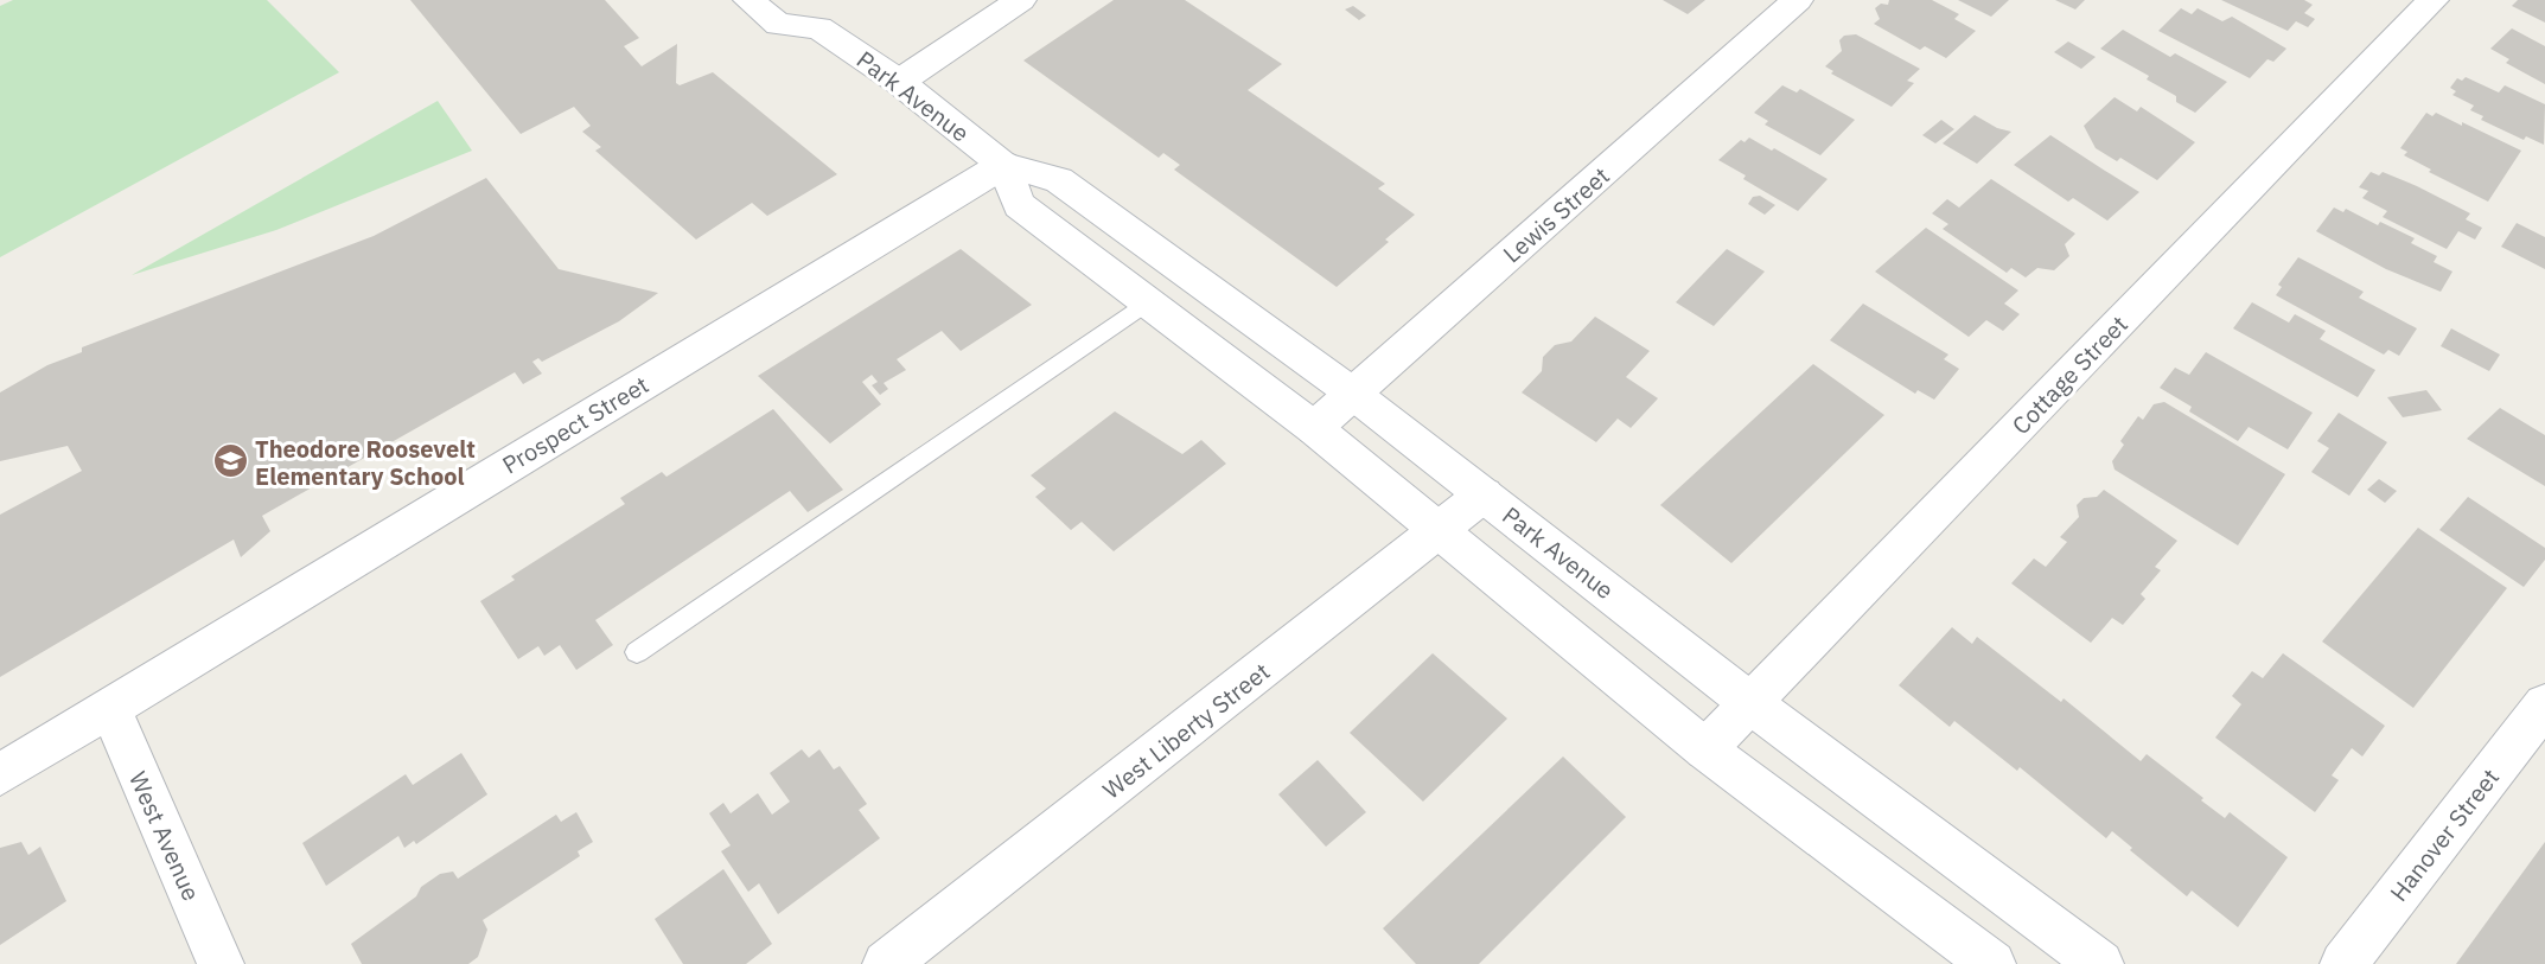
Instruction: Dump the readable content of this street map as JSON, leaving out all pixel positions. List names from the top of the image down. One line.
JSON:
{"streets":{"street":["Park Avenue","Lewis Street","Cottage Street","Prospect Street","West Liberty Street","Hanover Street","West Avenue"]},"crossings":[["Park Avenue","Lewis Street"],["Park Avenue","Cottage Street"],["Park Avenue","Prospect Street"],["Park Avenue","West Liberty Street"],["Prospect Street","West Avenue"]],"places":{"school or university":["Theodore Roosevelt Elementary School"]}}
